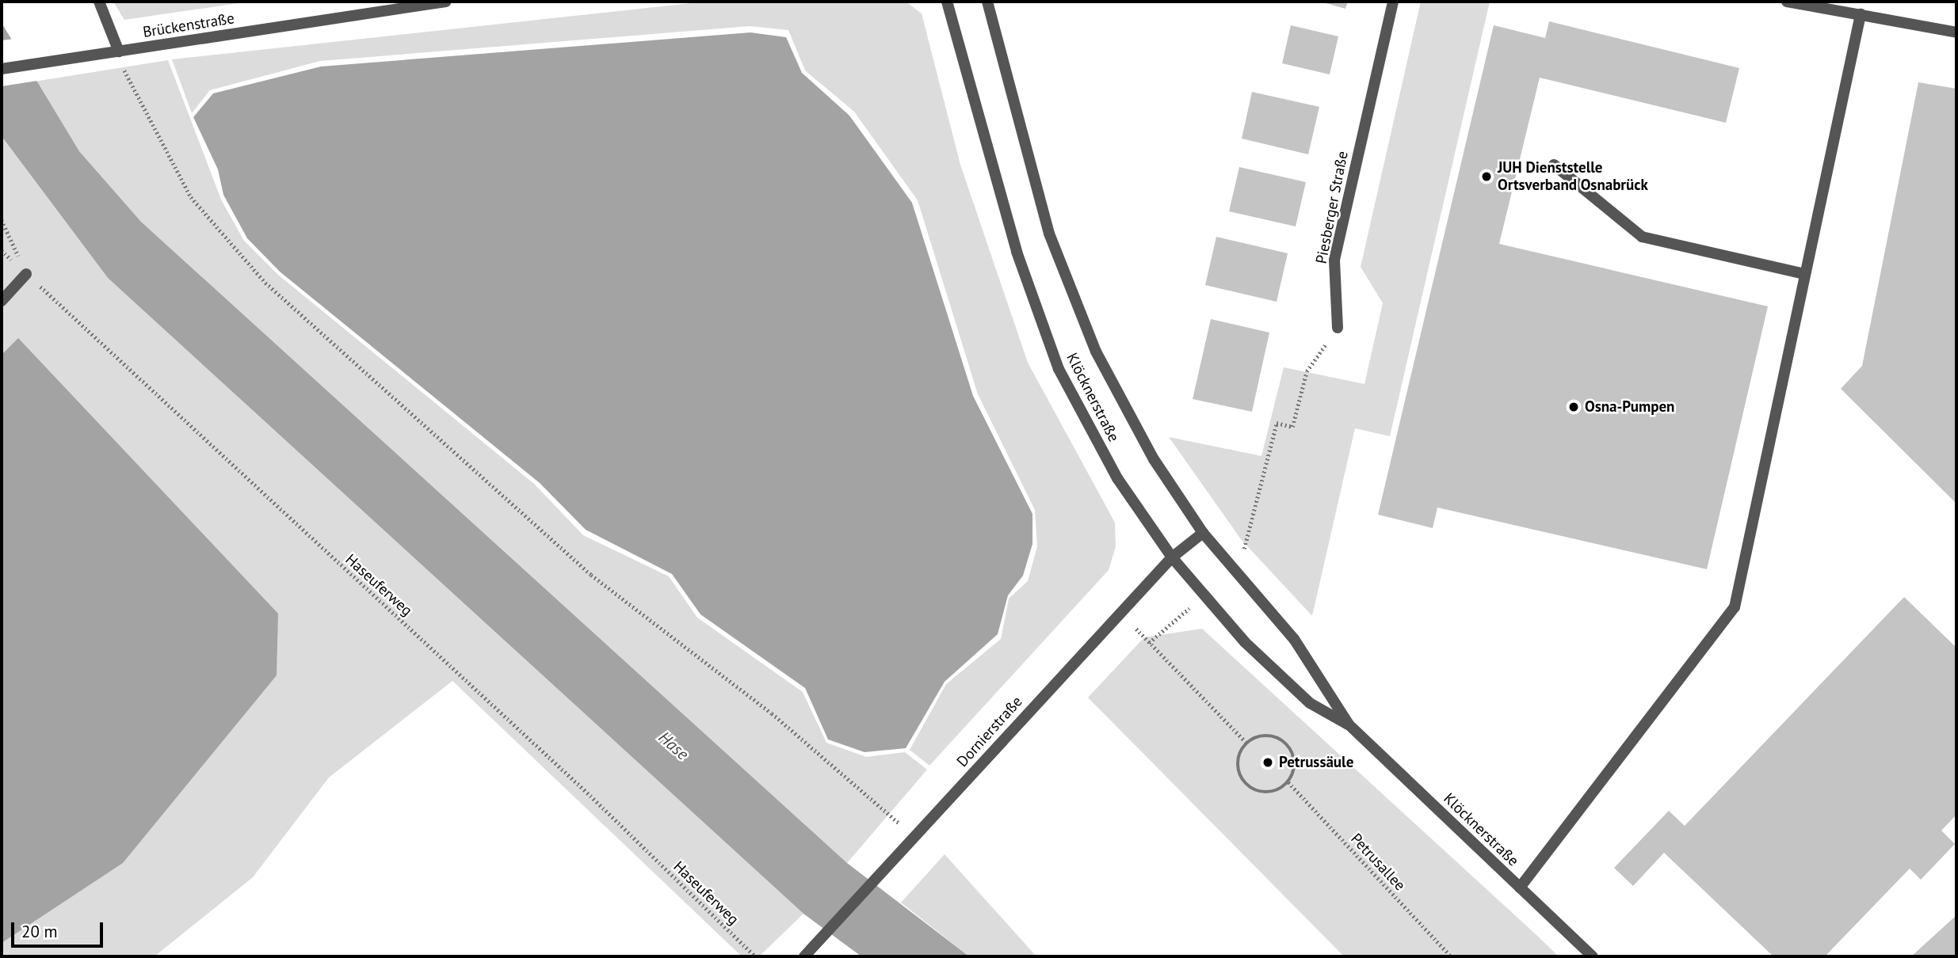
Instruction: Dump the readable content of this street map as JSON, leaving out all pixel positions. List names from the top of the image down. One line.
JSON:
{"streets":{"street":["Brückenstraße","Piesberger Straße","Klöcknerstraße","Dornierstraße"],"path":["Haseuferweg","Petrusallee"]},"crossings":[["Klöcknerstraße","Dornierstraße"]],"water":["Hase"],"places":["JUH Dienststelle Ortsverband Osnabrück","Osna-Pumpen","Petrussäule"],"scale_bar":"20 m"}
